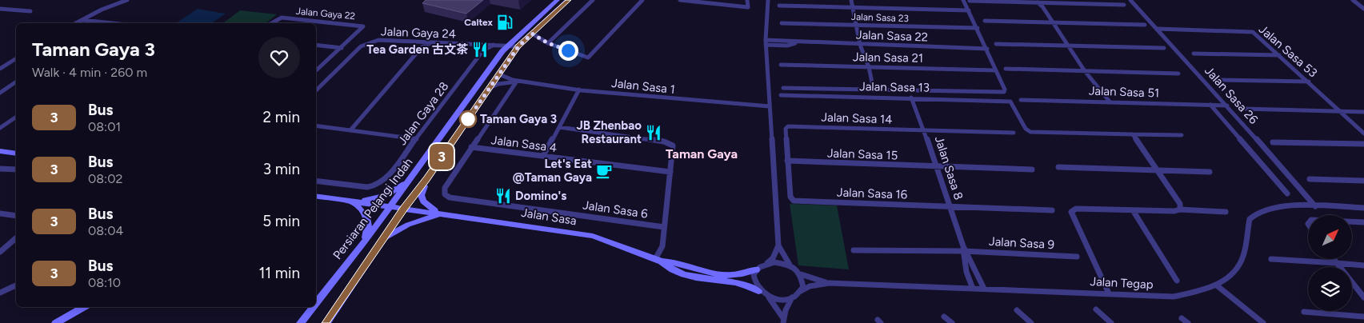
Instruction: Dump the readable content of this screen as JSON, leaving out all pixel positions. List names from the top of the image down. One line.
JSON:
{"streets":{"main road":["Persiaran Pelangi Indah","Jalan Sasa"],"street":["Jalan Gaya 22","Jalan Sasa 23","Jalan Gaya 24","Jalan Sasa 22","Jalan Sasa 53","Jalan Sasa 21","Jalan Sasa 1","Jalan Sasa 13","Jalan Sasa 51","Jalan Sasa 26","Jalan Gaya 28","Jalan Sasa 14","Jalan Sasa 4","Jalan Sasa 15","Jalan Sasa 8","Jalan Sasa 16","Jalan Sasa 6","Jalan Sasa 9","Jalan Tegap"]},"crossings":[["Jalan Gaya 24","Jalan Gaya 28"],["Jalan Gaya 24","Persiaran Pelangi Indah"],["Jalan Sasa 53","Jalan Sasa 26"],["Jalan Sasa 1","Persiaran Pelangi Indah"],["Jalan Sasa 13","Jalan Sasa 8"],["Jalan Sasa 51","Jalan Sasa 26"],["Jalan Sasa 26","Jalan Tegap"],["Jalan Sasa 14","Jalan Sasa 15"],["Jalan Sasa 14","Jalan Sasa 8"],["Jalan Sasa 14","Jalan Sasa 16"],["Jalan Sasa 4","Jalan Sasa 6"],["Jalan Sasa 15","Jalan Sasa 8"],["Jalan Sasa 15","Jalan Sasa 16"],["Jalan Sasa 8","Jalan Sasa 16"],["Jalan Sasa 8","Jalan Sasa 9"],["Jalan Sasa 8","Jalan Tegap"],["Persiaran Pelangi Indah","Jalan Sasa"],["Jalan Sasa","Jalan Tegap"]],"districts":["Taman Gaya"],"places":{"fuel station":["Caltex"],"restaurant":["Tea Garden 古文茶","JB Zhenbao Restaurant","Domino's"],"other":["Taman Gaya 3"],"cafe":["Let's Eat @Taman Gaya"]},"lines":["bus line 3"],"north":"top right","page":{"on_map":"3","heading":["Taman Gaya 3","Walk · 4 min · 260 m"],"list":[{"mark":"3","name":"Bus","note":"08:01","value":"2 min"},{"mark":"3","name":"Bus","note":"08:02","value":"3 min"},{"mark":"3","name":"Bus","note":"08:04","value":"5 min"},{"mark":"3","name":"Bus","note":"08:10","value":"11 min"}]}}
